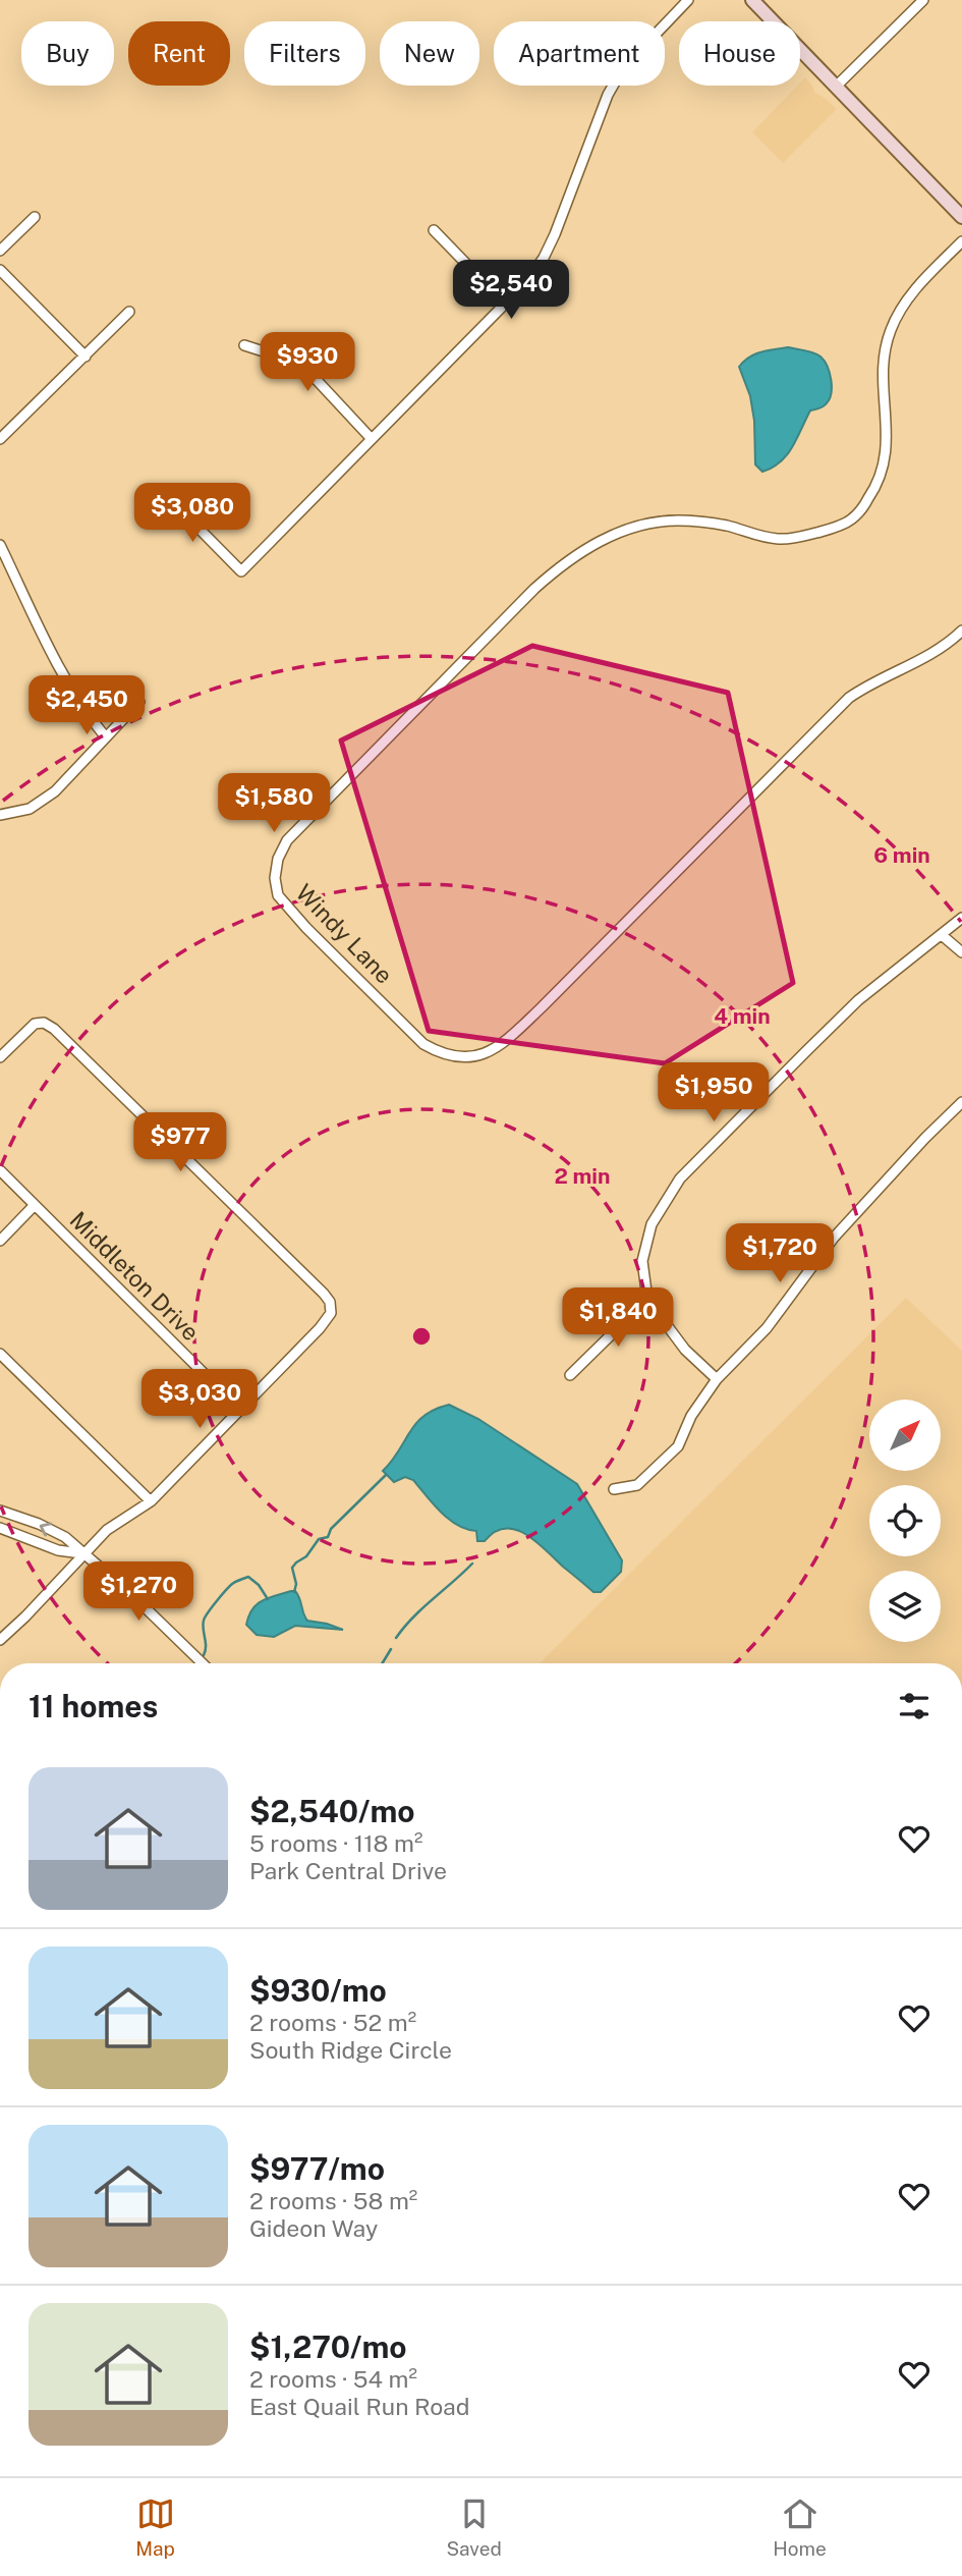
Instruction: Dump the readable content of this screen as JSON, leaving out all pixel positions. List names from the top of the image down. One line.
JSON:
{"streets":{"street":["Windy Lane","Middleton Drive"]},"north":"top right","page":{"chip":["Buy","Rent","Filters","New","Apartment","House"],"price":["$2,540","$930","$3,080","$2,450","$1,580","$1,950","$977","$1,720","$1,840","$3,030","$1,270"],"heading":"11 homes","list":[{"name":"$2,540/mo","note":"5 rooms · 118 m² · Park Central Drive"},{"name":"$930/mo","note":"2 rooms · 52 m² · South Ridge Circle"},{"name":"$977/mo","note":"2 rooms · 58 m² · Gideon Way"},{"name":"$1,270/mo","note":"2 rooms · 54 m² · East Quail Run Road"}],"tabs":["Map","Saved","Home"]},"rings":["6 min","4 min","2 min"]}
